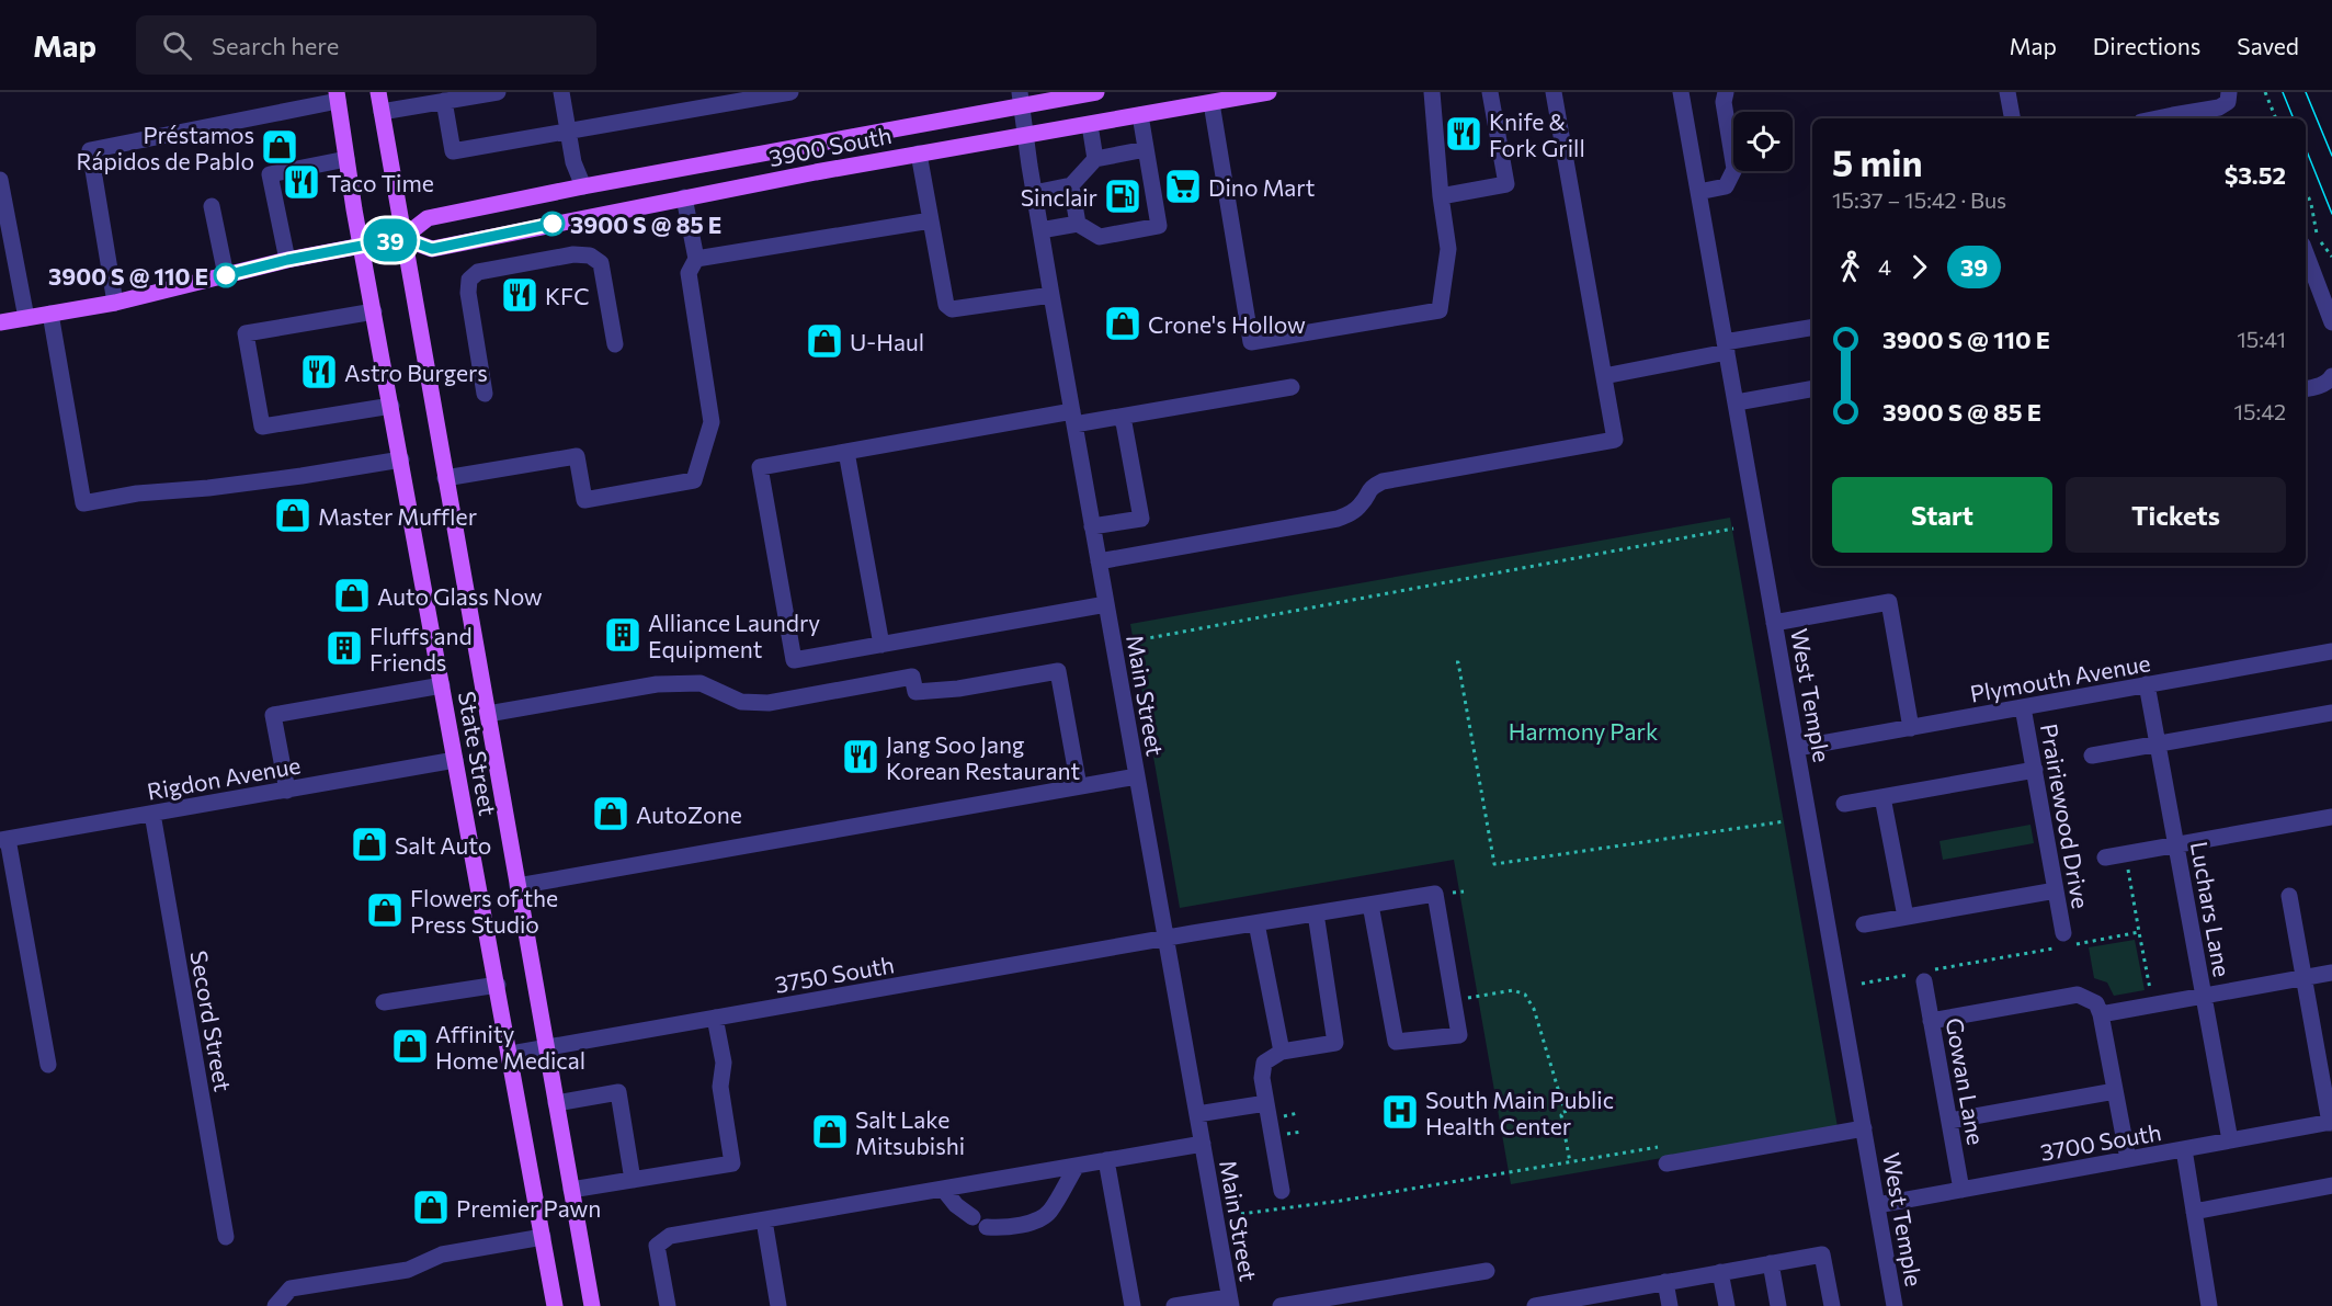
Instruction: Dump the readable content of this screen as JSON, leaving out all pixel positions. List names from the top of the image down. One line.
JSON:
{"streets":{"main road":["3900 South","State Street"],"street":["Plymouth Avenue","Main Street","West Temple","Rigdon Avenue","Prairiewood Drive","Luchars Lane","3750 South","Secord Street","Gowan Lane","3700 South"]},"crossings":[["3900 South","Main Street"],["3900 South","State Street"],["Plymouth Avenue","West Temple"],["Plymouth Avenue","Prairiewood Drive"],["Plymouth Avenue","Luchars Lane"],["Main Street","3750 South"],["West Temple","3700 South"],["State Street","Rigdon Avenue"],["State Street","3750 South"],["Rigdon Avenue","Secord Street"],["Luchars Lane","3700 South"],["Gowan Lane","3700 South"]],"parks":["Harmony Park"],"places":{"restaurant":["Knife & Fork Grill","Taco Time","KFC","Astro Burgers","Jang Soo Jang Korean Restaurant"],"shop":["Préstamos Rápidos de Pablo","Crone's Hollow","U-Haul","Master Muffler","Auto Glass Now","AutoZone","Salt Auto","Flowers of the Press Studio","Affinity Home Medical","Salt Lake Mitsubishi","Premier Pawn"],"supermarket":["Dino Mart"],"fuel station":["Sinclair"],"other":["3900 S @ 85 E","3900 S @ 110 E"],"building":["Alliance Laundry Equipment","Fluffs and Friends"],"hospital":["South Main Public Health Center"]},"lines":["bus line 39"],"page":{"header":"Map","search":"Search here","nav":["Map","Directions","Saved"],"on_map":"39","heading":["5 min","15:37 – 15:42 · Bus","$3.52"],"legs":["4","39"],"list":[{"name":"3900 S @ 110 E","value":"15:41"},{"name":"3900 S @ 85 E","value":"15:42"}],"buttons":["Start","Tickets"]}}
